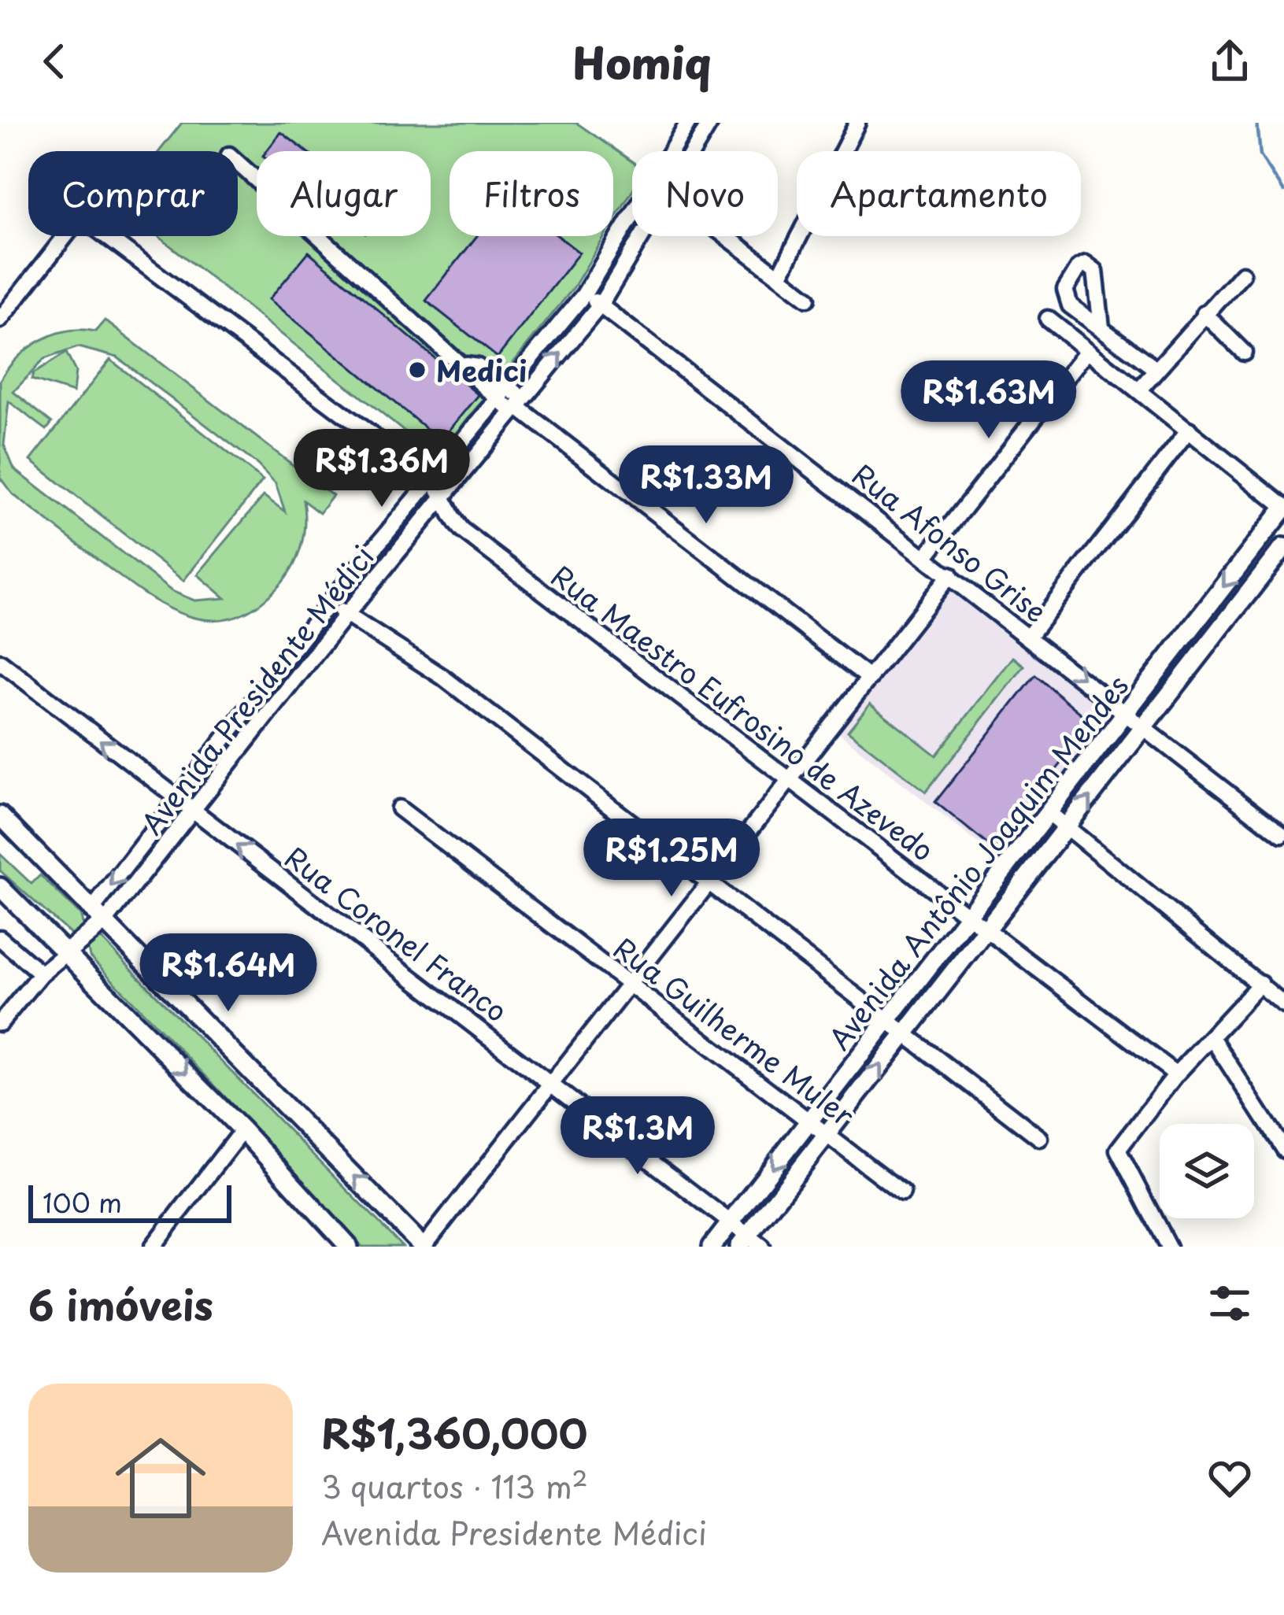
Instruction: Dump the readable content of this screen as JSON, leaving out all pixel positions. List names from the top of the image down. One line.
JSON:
{"streets":{"main road":["Avenida Antônio Joaquim Mendes"],"street":["Rua Afonso Grise","Avenida Presidente Médici","Rua Maestro Eufrosino de Azevedo","Rua Coronel Franco","Rua Guilherme Muler"]},"crossings":[["Rua Afonso Grise","Avenida Presidente Médici"],["Rua Afonso Grise","Avenida Antônio Joaquim Mendes"],["Avenida Presidente Médici","Rua Maestro Eufrosino de Azevedo"],["Avenida Presidente Médici","Rua Coronel Franco"],["Rua Maestro Eufrosino de Azevedo","Avenida Antônio Joaquim Mendes"],["Avenida Antônio Joaquim Mendes","Rua Coronel Franco"],["Avenida Antônio Joaquim Mendes","Rua Guilherme Muler"]],"one_way":["Rua Coronel Franco"],"places":["Medici"],"scale_bar":"100 m","page":{"header":"Homiq","chip":["Comprar","Alugar","Filtros","Novo","Apartamento"],"price":["R$1.63M","R$1.36M","R$1.33M","R$1.25M","R$1.64M","R$1.3M"],"scale":"100 m","heading":"6 imóveis","list":[{"name":"R$1,360,000","note":"3 quartos · 113 m² · Avenida Presidente Médici"}]}}
